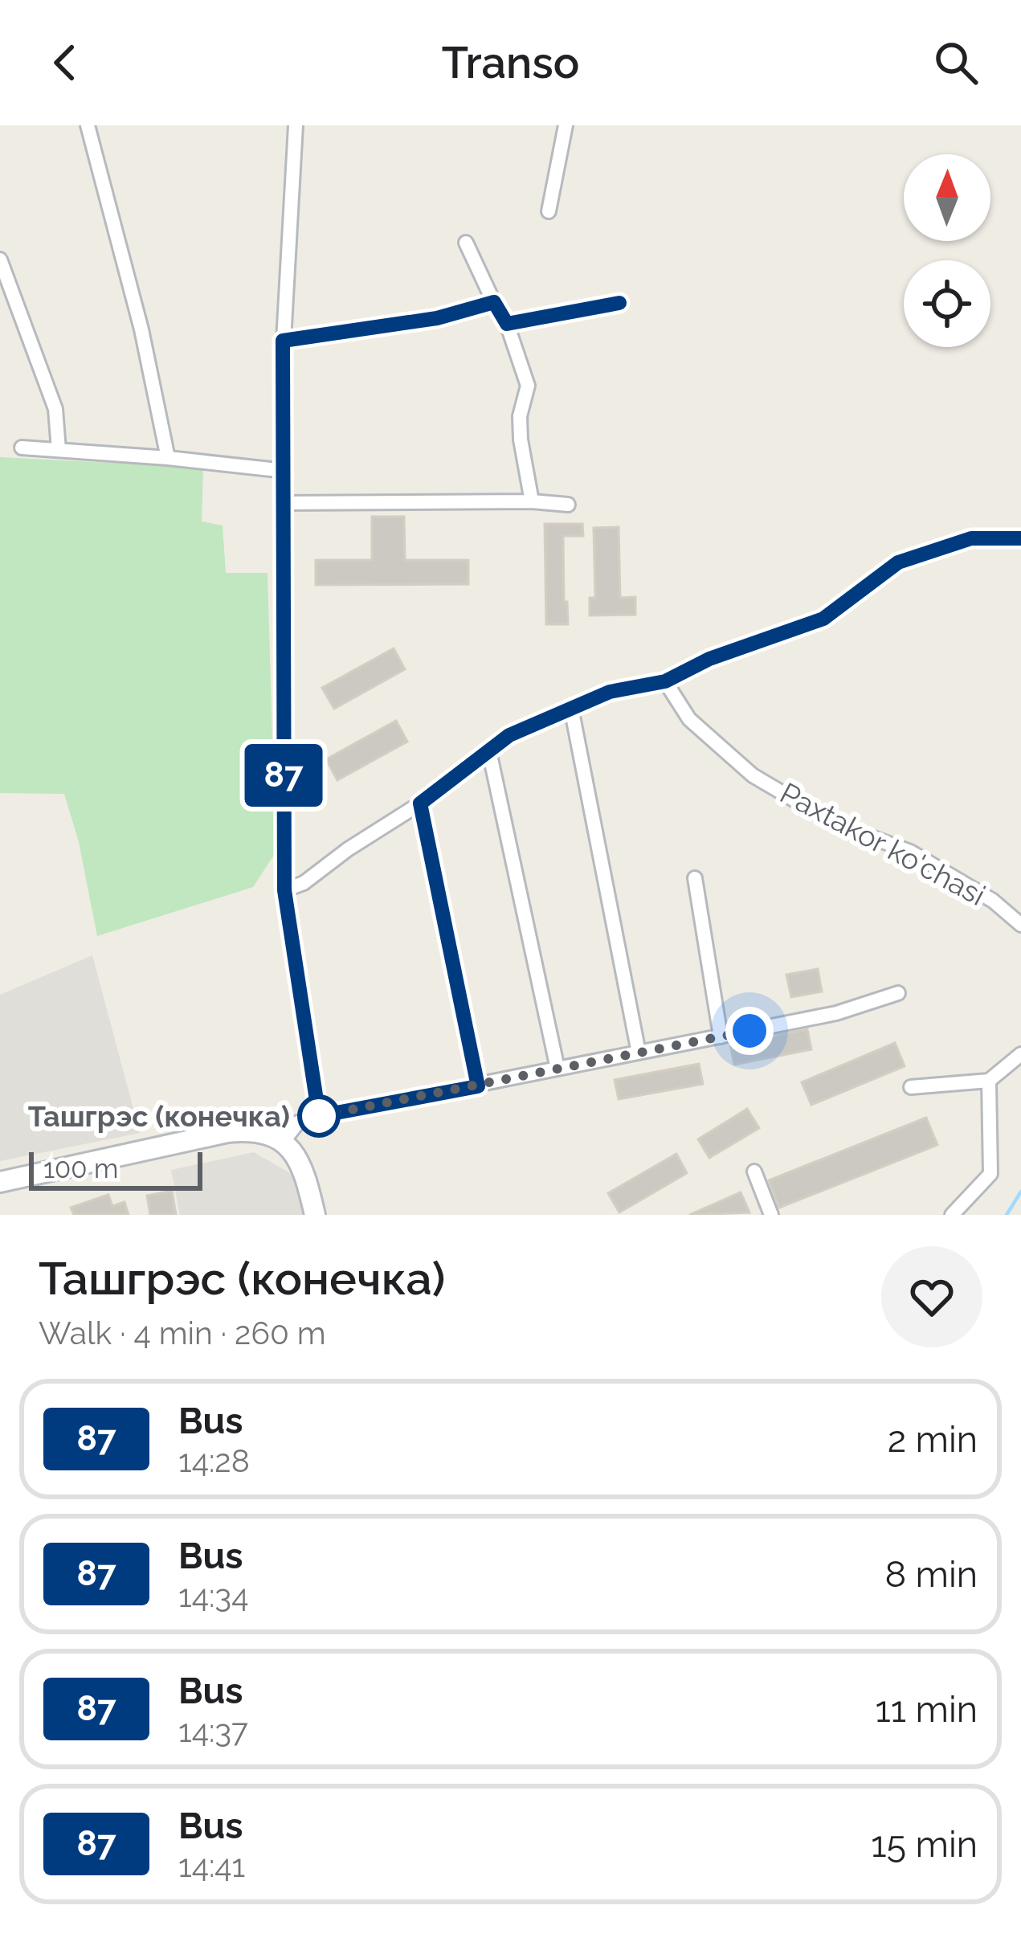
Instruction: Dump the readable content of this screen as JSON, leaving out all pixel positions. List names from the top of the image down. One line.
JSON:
{"streets":{"street":["Paxtakor ko'chasi"]},"places":["Ташгрэс (конечка)"],"lines":["bus line 87"],"scale_bar":"100 m","north":"top","page":{"header":"Transo","on_map":"87","scale":"100 m","heading":["Ташгрэс (конечка)","Walk · 4 min · 260 m"],"list":[{"mark":"87","name":"Bus","note":"14:28","value":"2 min"},{"mark":"87","name":"Bus","note":"14:34","value":"8 min"},{"mark":"87","name":"Bus","note":"14:37","value":"11 min"},{"mark":"87","name":"Bus","note":"14:41","value":"15 min"}]}}
